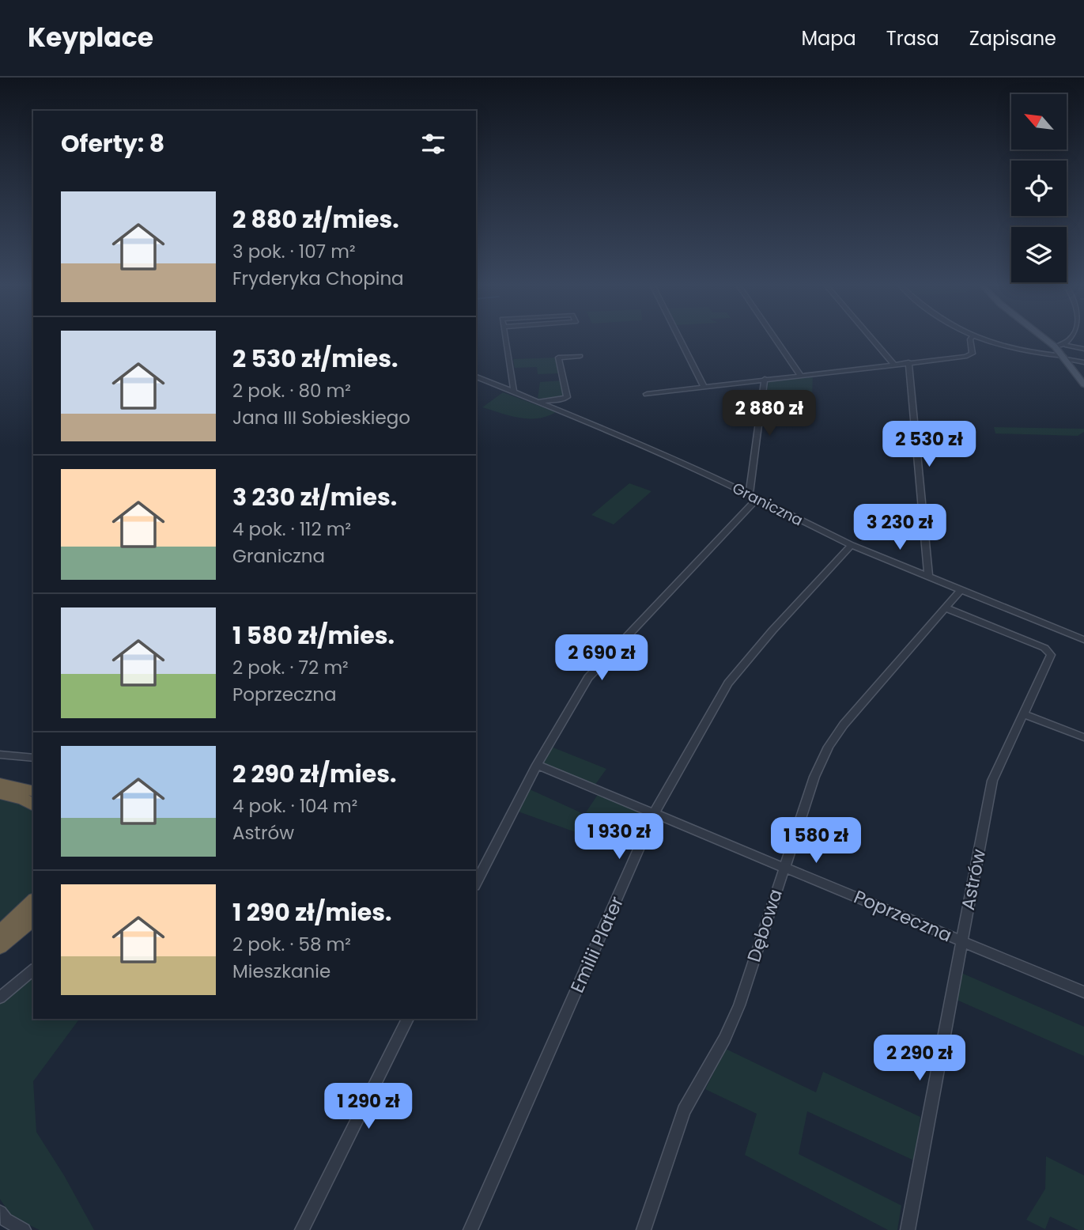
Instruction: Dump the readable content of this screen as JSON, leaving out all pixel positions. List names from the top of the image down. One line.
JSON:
{"streets":{"street":["Graniczna","Astrów","Poprzeczna","Dębowa","Emilii Plater"]},"crossings":[["Graniczna","Dębowa"],["Graniczna","Emilii Plater"],["Astrów","Poprzeczna"],["Astrów","Dębowa"],["Poprzeczna","Dębowa"],["Poprzeczna","Emilii Plater"]],"north":"top left","page":{"header":"Keyplace","nav":["Mapa","Trasa","Zapisane"],"heading":"Oferty: 8","list":[{"name":"2 880 zł/mies.","note":"3 pok. · 107 m² · Fryderyka Chopina"},{"name":"2 530 zł/mies.","note":"2 pok. · 80 m² · Jana III Sobieskiego"},{"name":"3 230 zł/mies.","note":"4 pok. · 112 m² · Graniczna"},{"name":"1 580 zł/mies.","note":"2 pok. · 72 m² · Poprzeczna"},{"name":"2 290 zł/mies.","note":"4 pok. · 104 m² · Astrów"},{"name":"1 290 zł/mies.","note":"2 pok. · 58 m² · Mieszkanie"}],"price":["2 880 zł","2 530 zł","3 230 zł","2 690 zł","1 930 zł","1 580 zł","2 290 zł","1 290 zł"]}}
